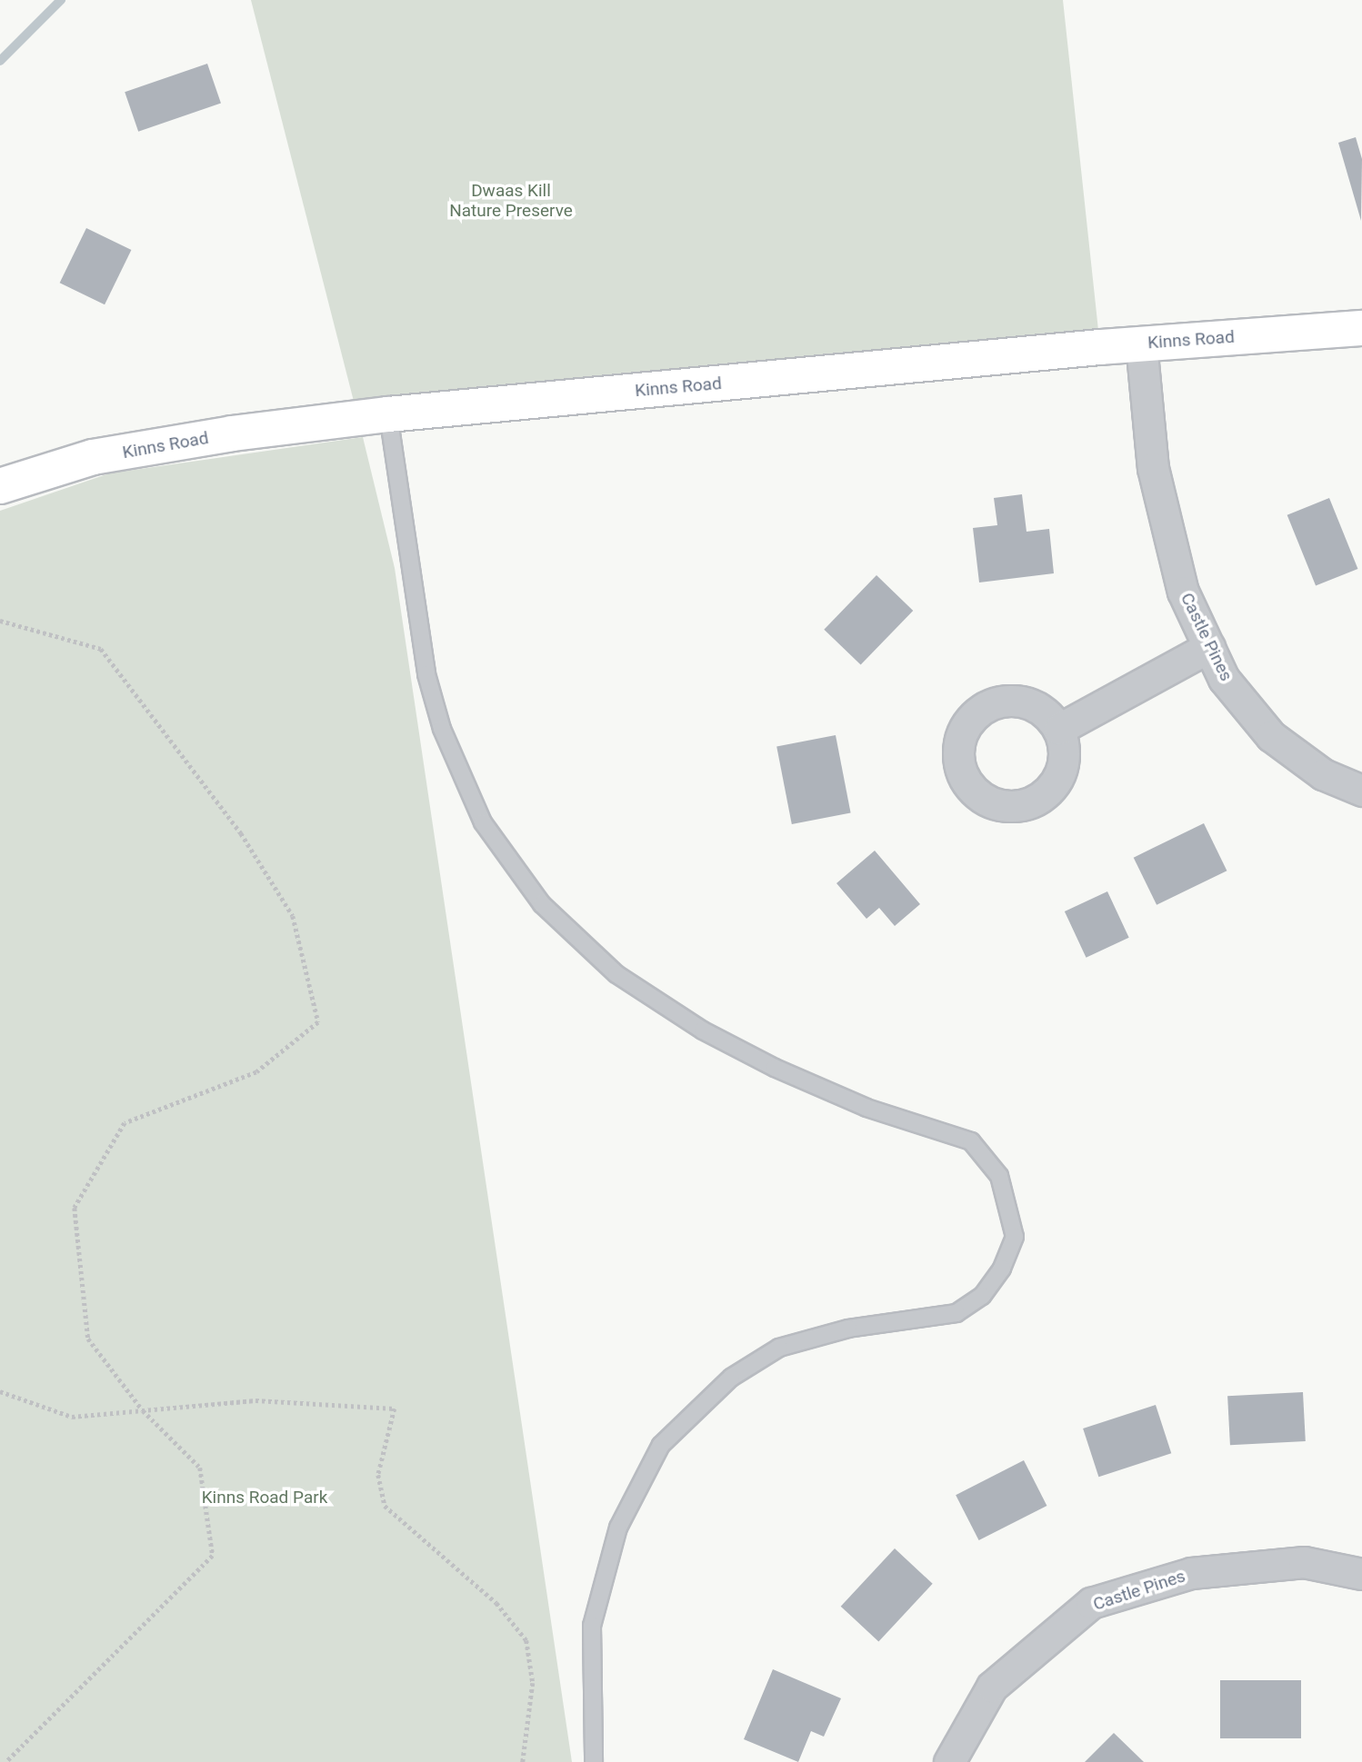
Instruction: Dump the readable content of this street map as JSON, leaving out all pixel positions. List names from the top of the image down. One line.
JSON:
{"streets":{"street":["Kinns Road","Castle Pines"]},"crossings":[["Kinns Road","Castle Pines"]],"parks":["Dwaas Kill Nature Preserve","Kinns Road Park"]}
